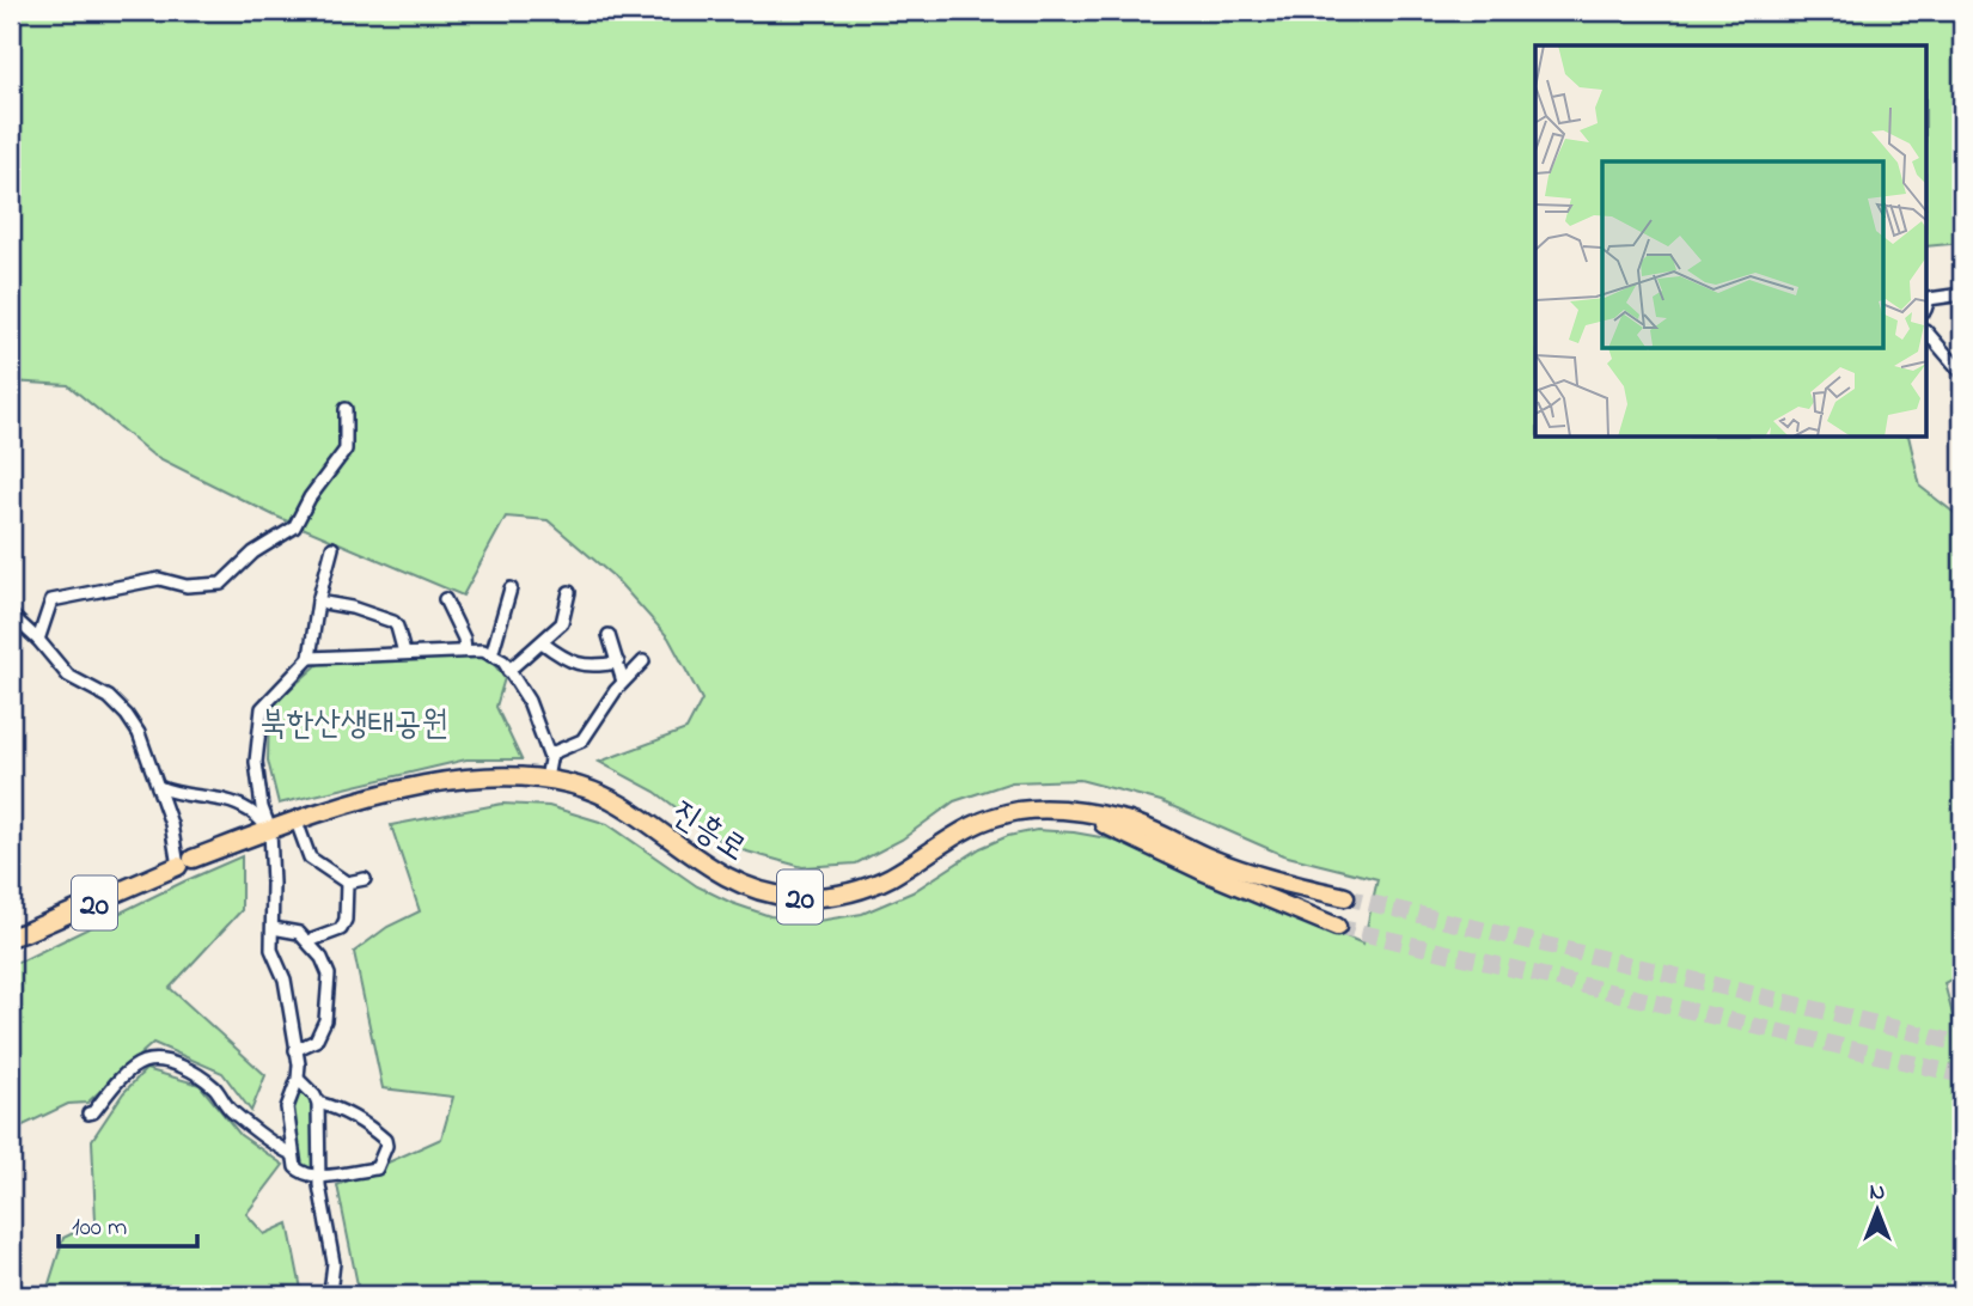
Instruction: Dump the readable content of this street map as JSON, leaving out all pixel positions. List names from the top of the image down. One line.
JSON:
{"streets":{"main road":["진흥로","20"]},"parks":["북한산생태공원"],"scale_bar":"100 m","north":"top"}
